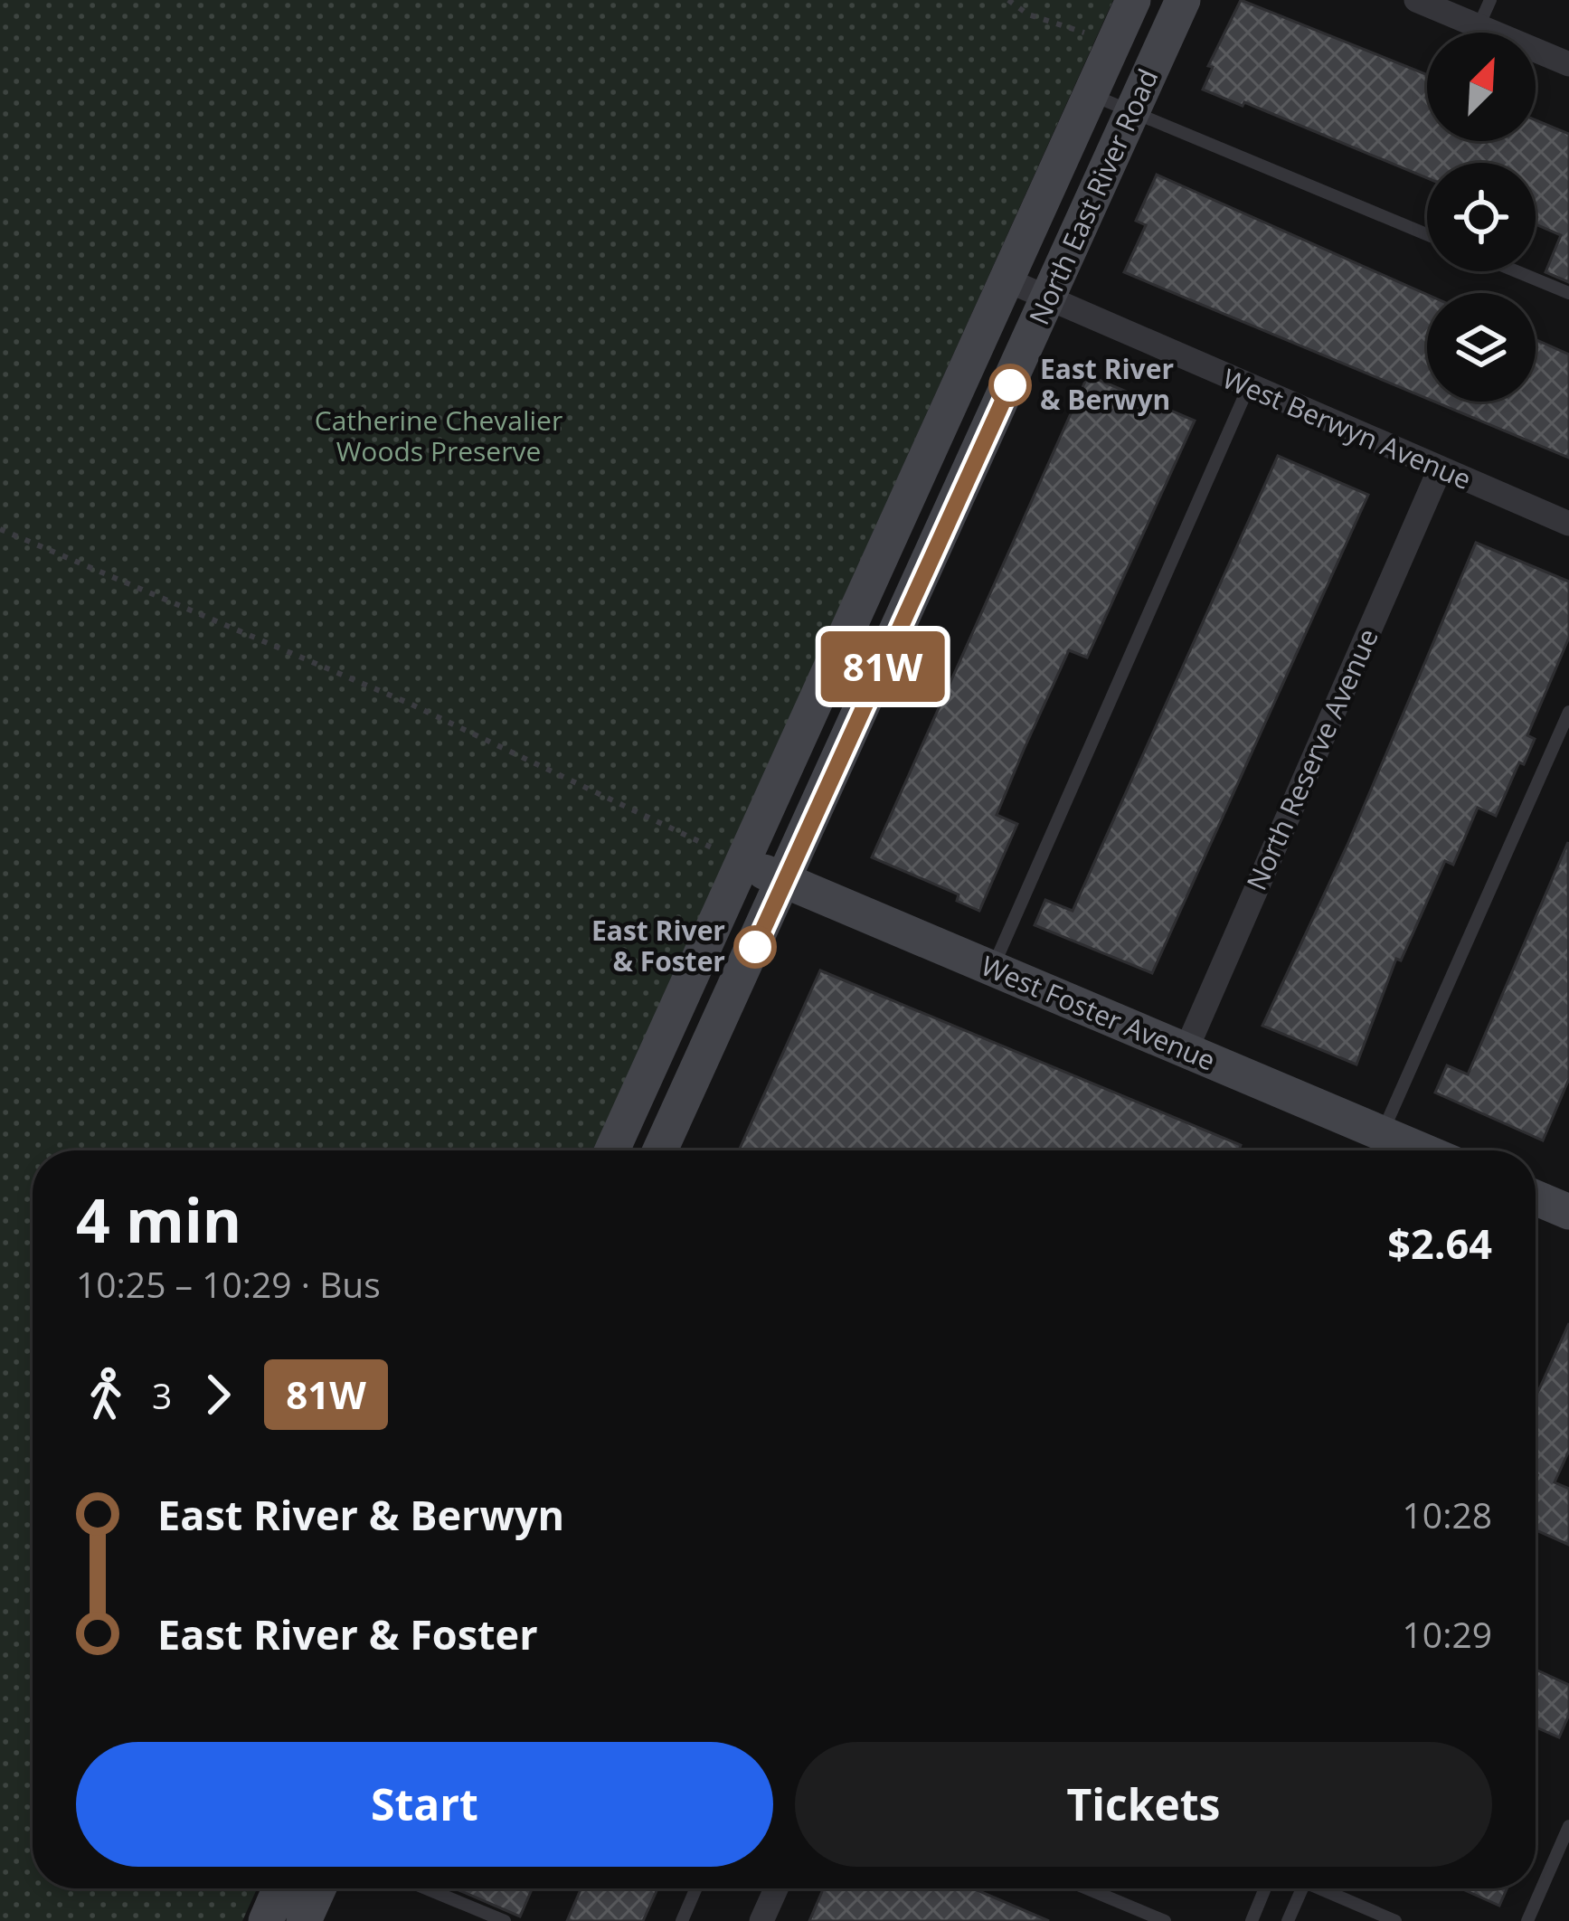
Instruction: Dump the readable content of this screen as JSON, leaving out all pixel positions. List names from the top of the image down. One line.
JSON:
{"streets":{"main road":["North East River Road","West Foster Avenue"],"street":["West Berwyn Avenue","North Reserve Avenue"]},"crossings":[["North East River Road","West Berwyn Avenue"],["North East River Road","West Foster Avenue"],["West Berwyn Avenue","North Reserve Avenue"],["North Reserve Avenue","West Foster Avenue"]],"parks":["Catherine Chevalier Woods Preserve"],"places":["East River & Berwyn","East River & Foster"],"lines":["bus line 81W"],"north":"top right","page":{"on_map":"81W","heading":["4 min","10:25 – 10:29 · Bus","$2.64"],"legs":["3","81W"],"list":[{"name":"East River & Berwyn","value":"10:28"},{"name":"East River & Foster","value":"10:29"}],"buttons":["Start","Tickets"]}}
